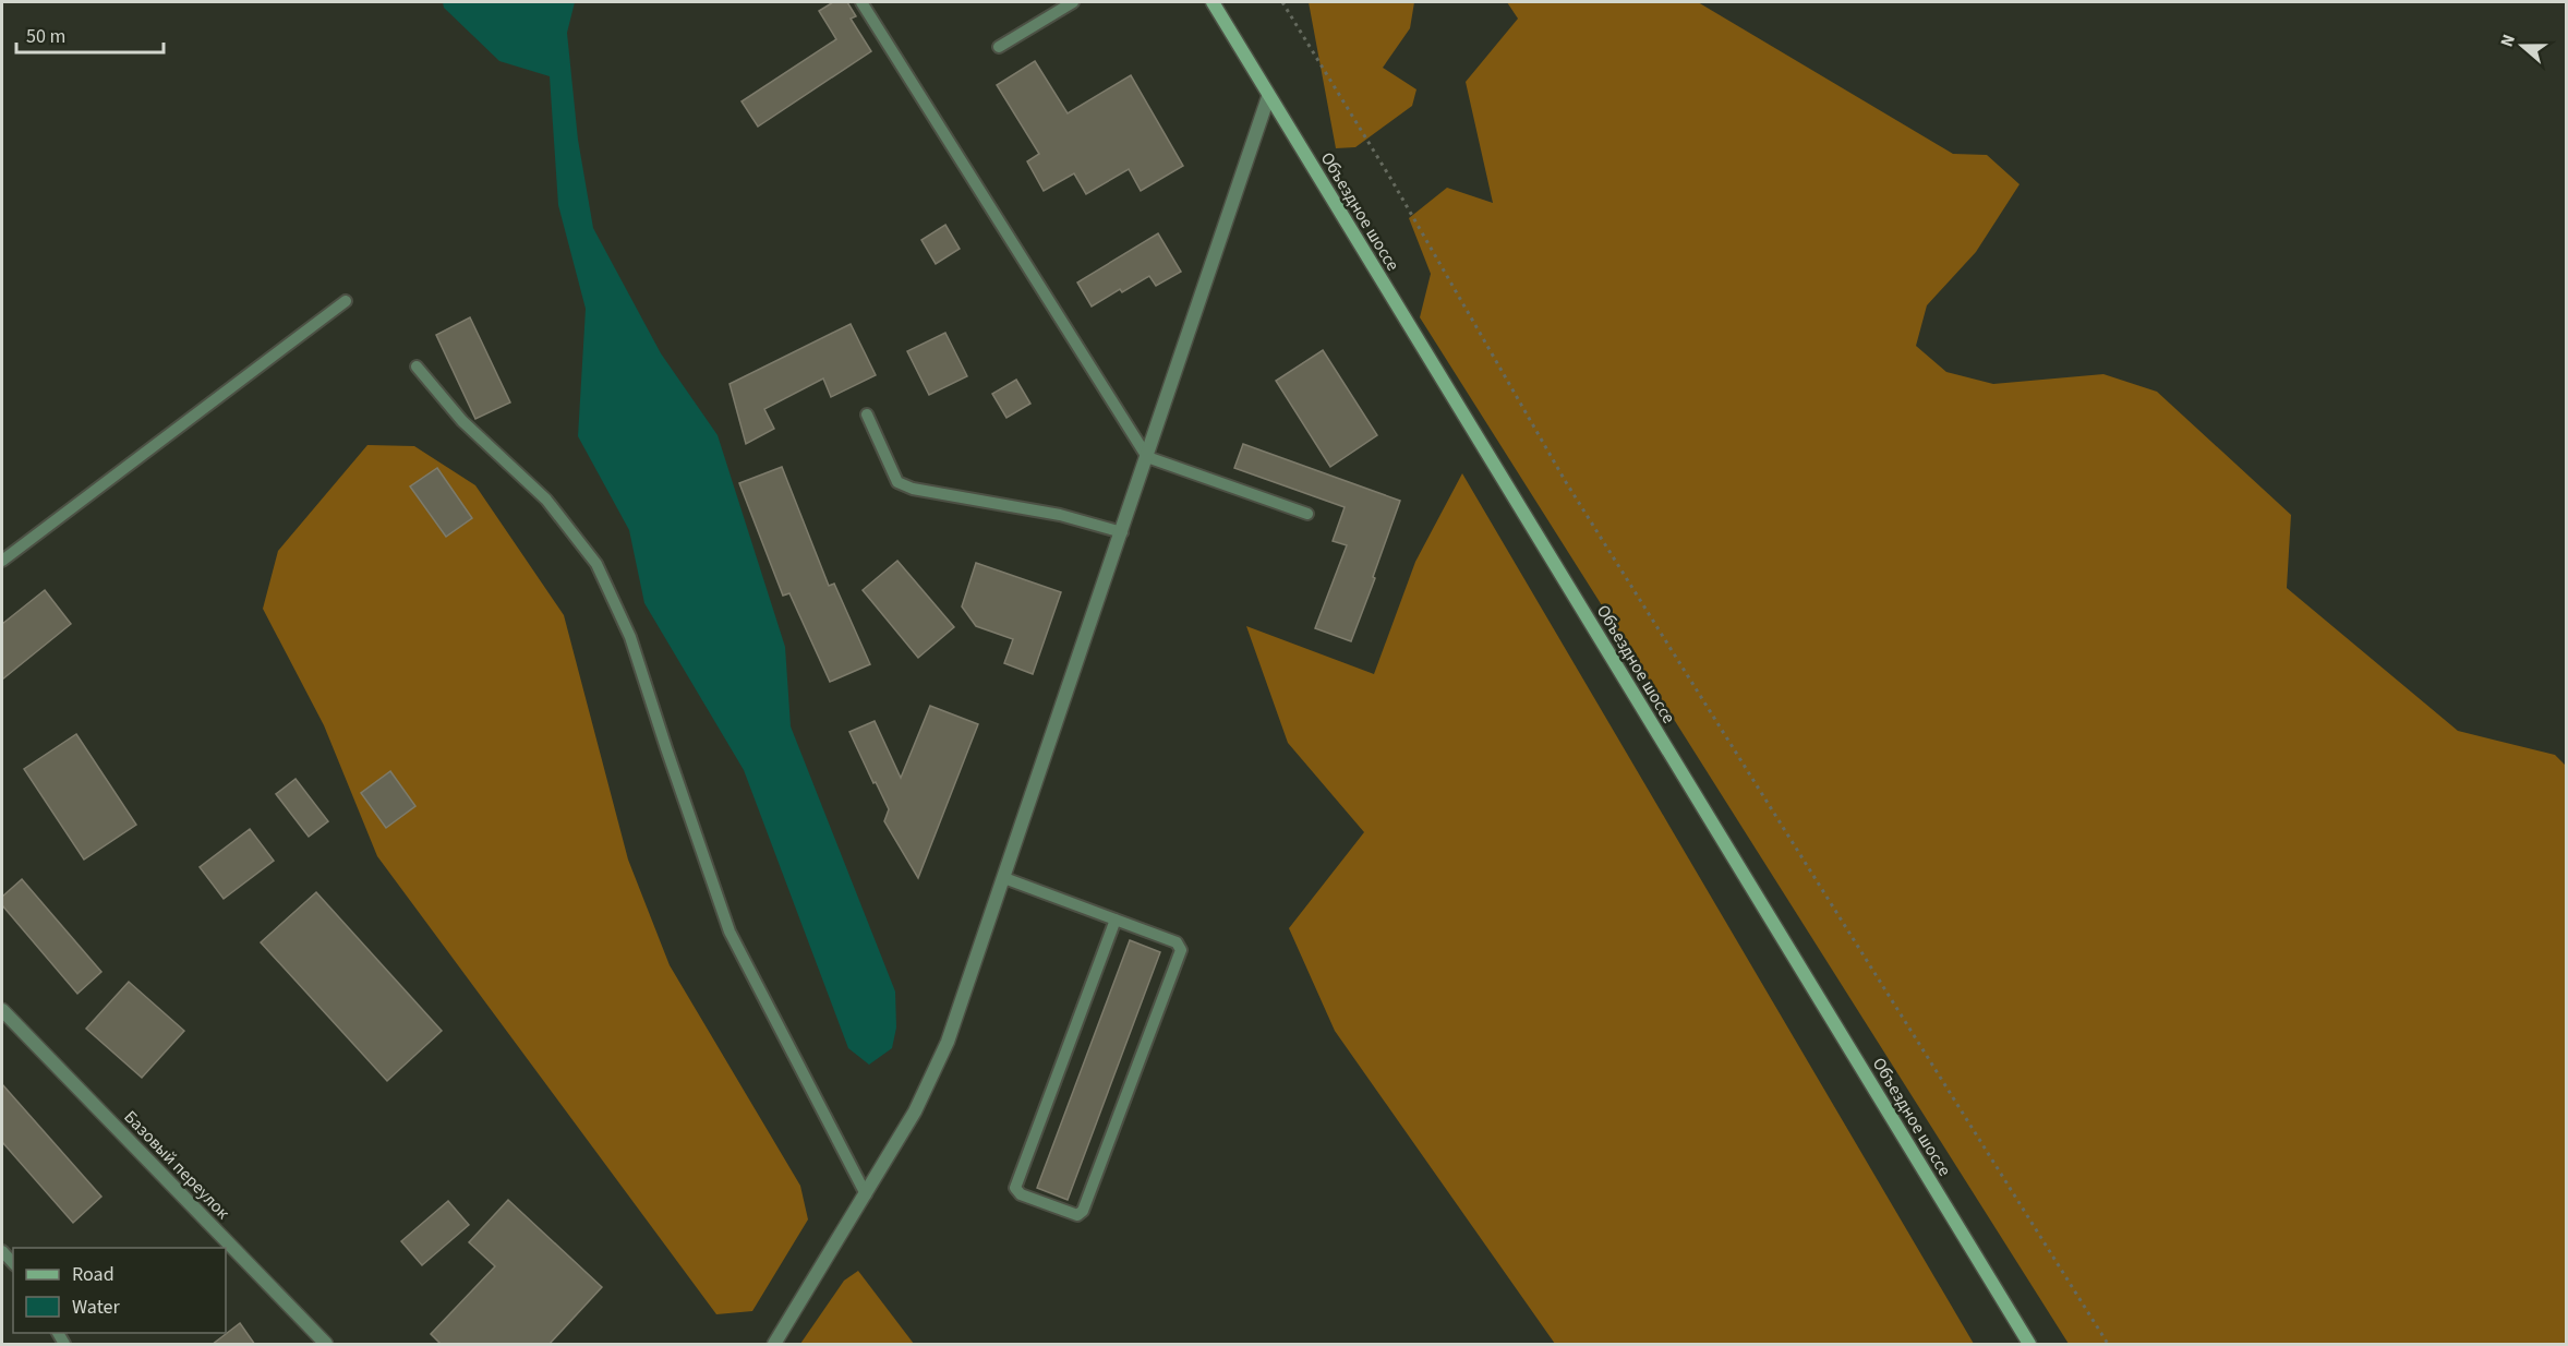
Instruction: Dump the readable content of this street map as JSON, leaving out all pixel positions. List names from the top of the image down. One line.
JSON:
{"streets":{"main road":["Объездное шоссе"],"street":["Базовый переулок"]},"legend":["Road","Water"],"scale_bar":"50 m","north":"left"}
